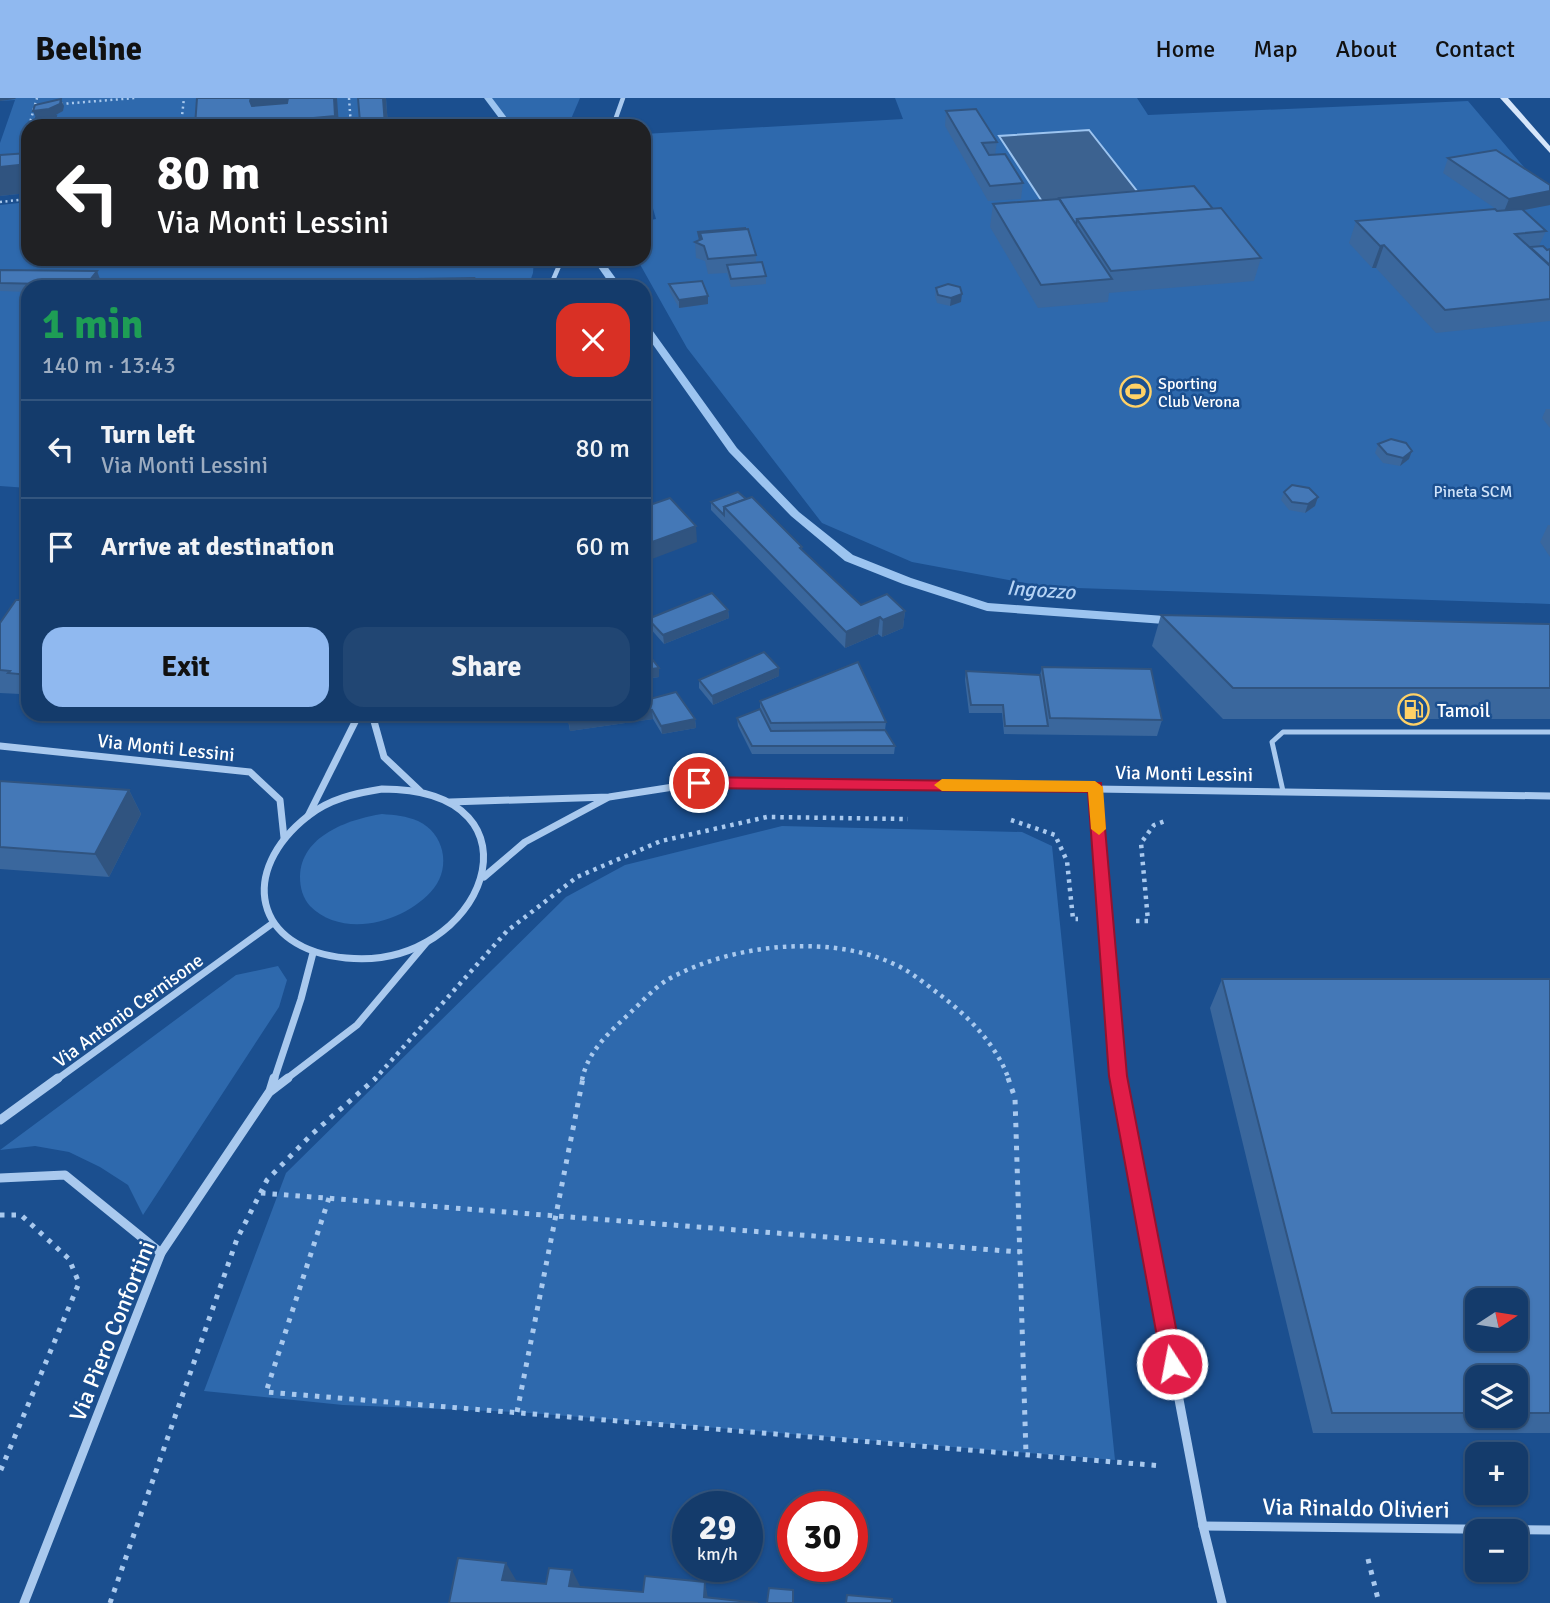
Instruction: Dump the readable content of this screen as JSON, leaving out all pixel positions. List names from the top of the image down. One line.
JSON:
{"streets":{"street":["Via Monti Lessini","Via Antonio Cernisone","Via Piero Confortini","Via Rinaldo Olivieri"]},"crossings":[["Via Monti Lessini","Via Antonio Cernisone"],["Via Monti Lessini","Via Piero Confortini"],["Via Antonio Cernisone","Via Piero Confortini"]],"water":["Ingozzo"],"parks":["Pineta SCM"],"places":{"sports":["Sporting Club Verona"],"fuel station":["Tamoil"]},"north":"right","page":{"header":"Beeline","nav":["Home","Map","About","Contact"],"turn":["80 m","Via Monti Lessini"],"heading":["1 min","140 m · 13:43"],"list":[{"name":"Turn left","note":"Via Monti Lessini","value":"80 m"},{"name":"Arrive at destination","value":"60 m"}],"buttons":["Exit","Share"],"map_buttons":["+","−"],"speed":"29 km/h","limit":"30"}}
